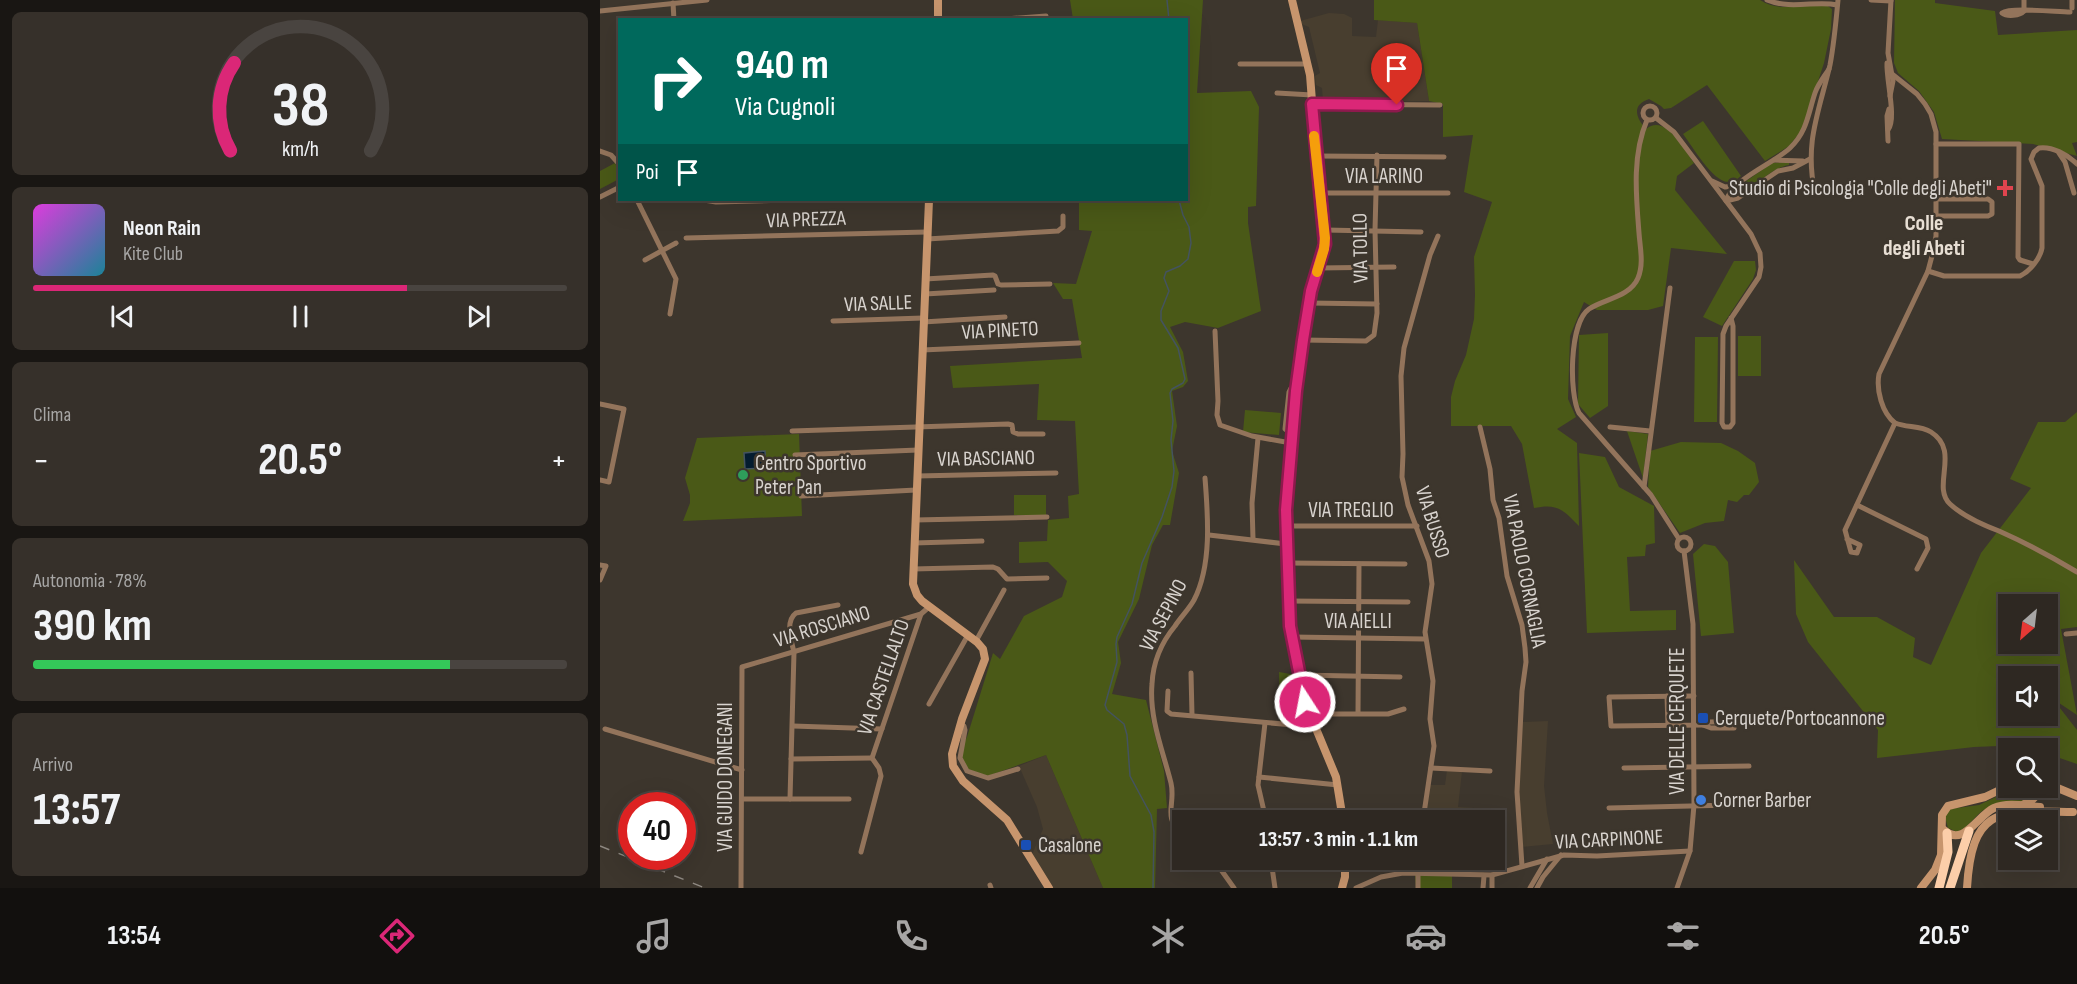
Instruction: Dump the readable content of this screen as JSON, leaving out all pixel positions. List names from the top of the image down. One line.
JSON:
{"streets":{"street":["VIA LARINO","VIA PREZZA","VIA TOLLO","VIA SALLE","VIA PINETO","VIA BASCIANO","VIA TREGLIO","VIA BUSSO","VIA PAOLO CORNAGLIA","VIA SEPINO","VIA AIELLI","VIA ROSCIANO","VIA CASTELLALTO","VIA DELLE CERQUETE","VIA GUIDO DONEGANI","VIA CARPINONE"]},"crossings":[["VIA LARINO","VIA TOLLO"],["VIA TREGLIO","VIA BUSSO"],["VIA BUSSO","VIA AIELLI"],["VIA PAOLO CORNAGLIA","VIA CARPINONE"],["VIA ROSCIANO","VIA CASTELLALTO"],["VIA ROSCIANO","VIA GUIDO DONEGANI"],["VIA DELLE CERQUETE","VIA CARPINONE"]],"districts":["Colle degli Abeti"],"places":{"health":["Studio di Psicologia \"Colle degli Abeti\""],"other":["Centro Sportivo Peter Pan","Corner Barber"],"transit":["Cerquete/Portocannone","Casalone"]},"north":"bottom left","page":{"turn":["940 m","Via Cugnoli"],"then":"Poi","song":["Neon Rain","Kite Club"],"tile":["Clima",["Autonomia · 78%","390 km"],["Arrivo","13:57"]],"heat":["−","20.5°","+"],"limit":"40","trip":"13:57 · 3 min · 1.1 km","tabs":["13:54","20.5°"],"gauge":["38","km/h"]}}
